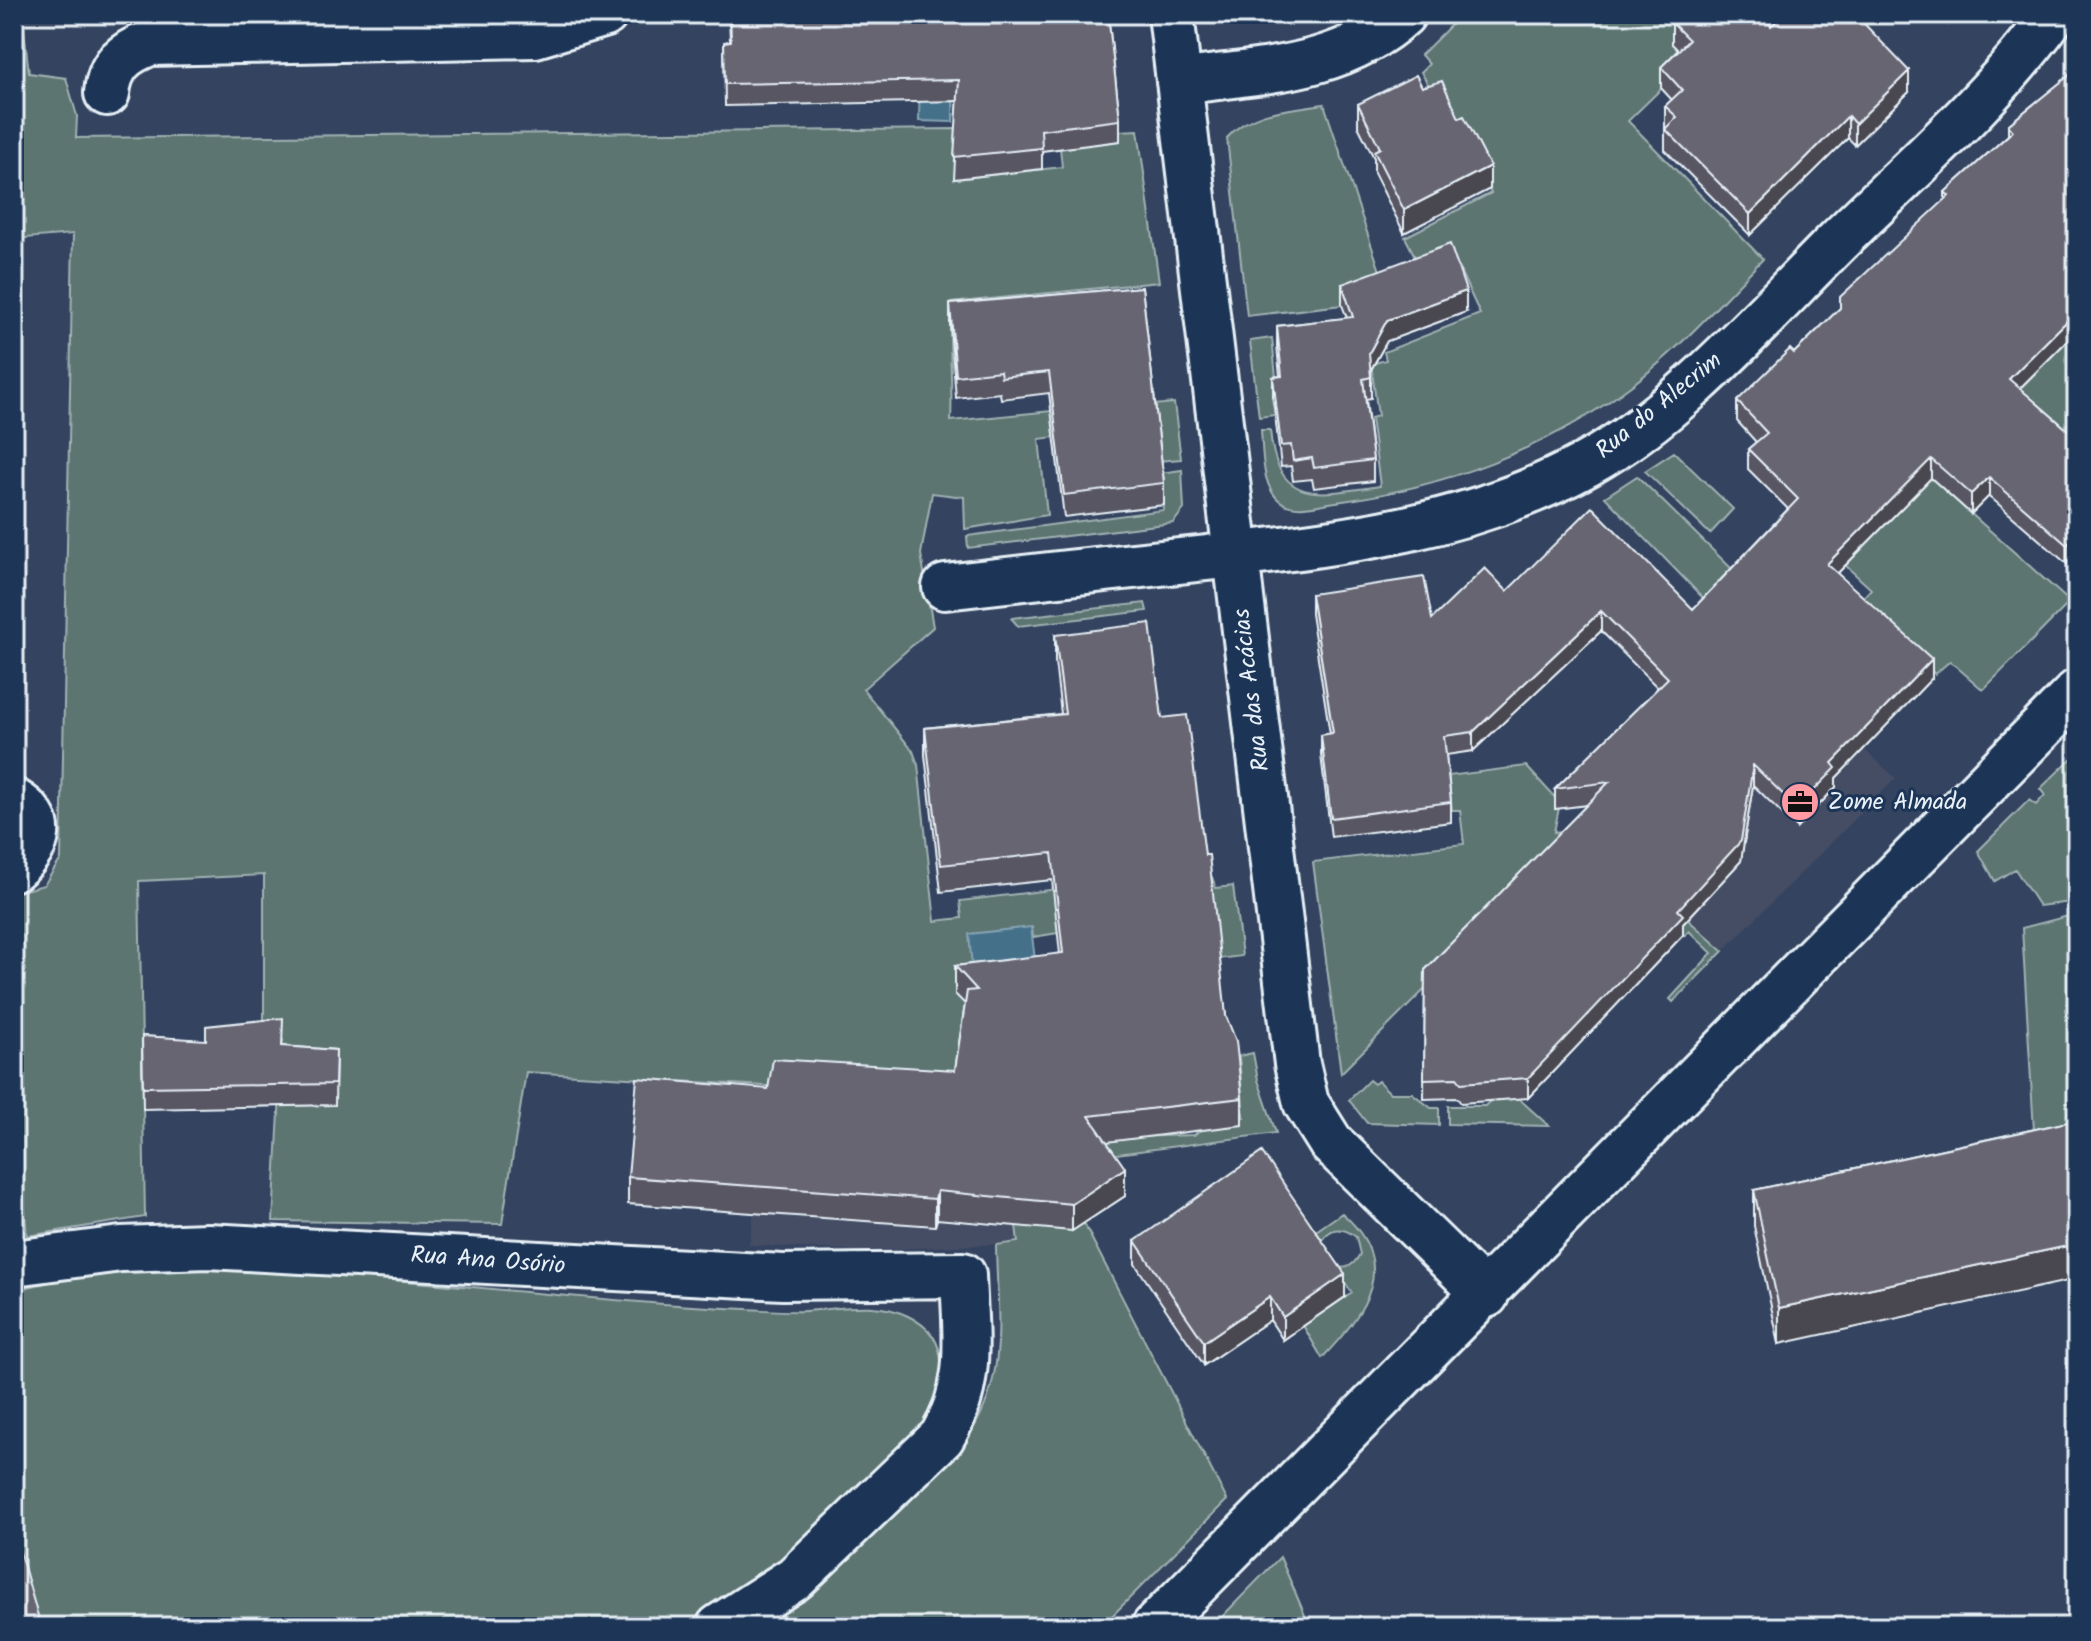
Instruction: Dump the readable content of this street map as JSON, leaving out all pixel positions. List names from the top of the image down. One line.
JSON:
{"streets":{"street":["Rua do Alecrim","Rua das Acácias","Rua Ana Osório"]},"crossings":[["Rua do Alecrim","Rua das Acácias"]],"places":{"office":["Zome Almada"]}}
